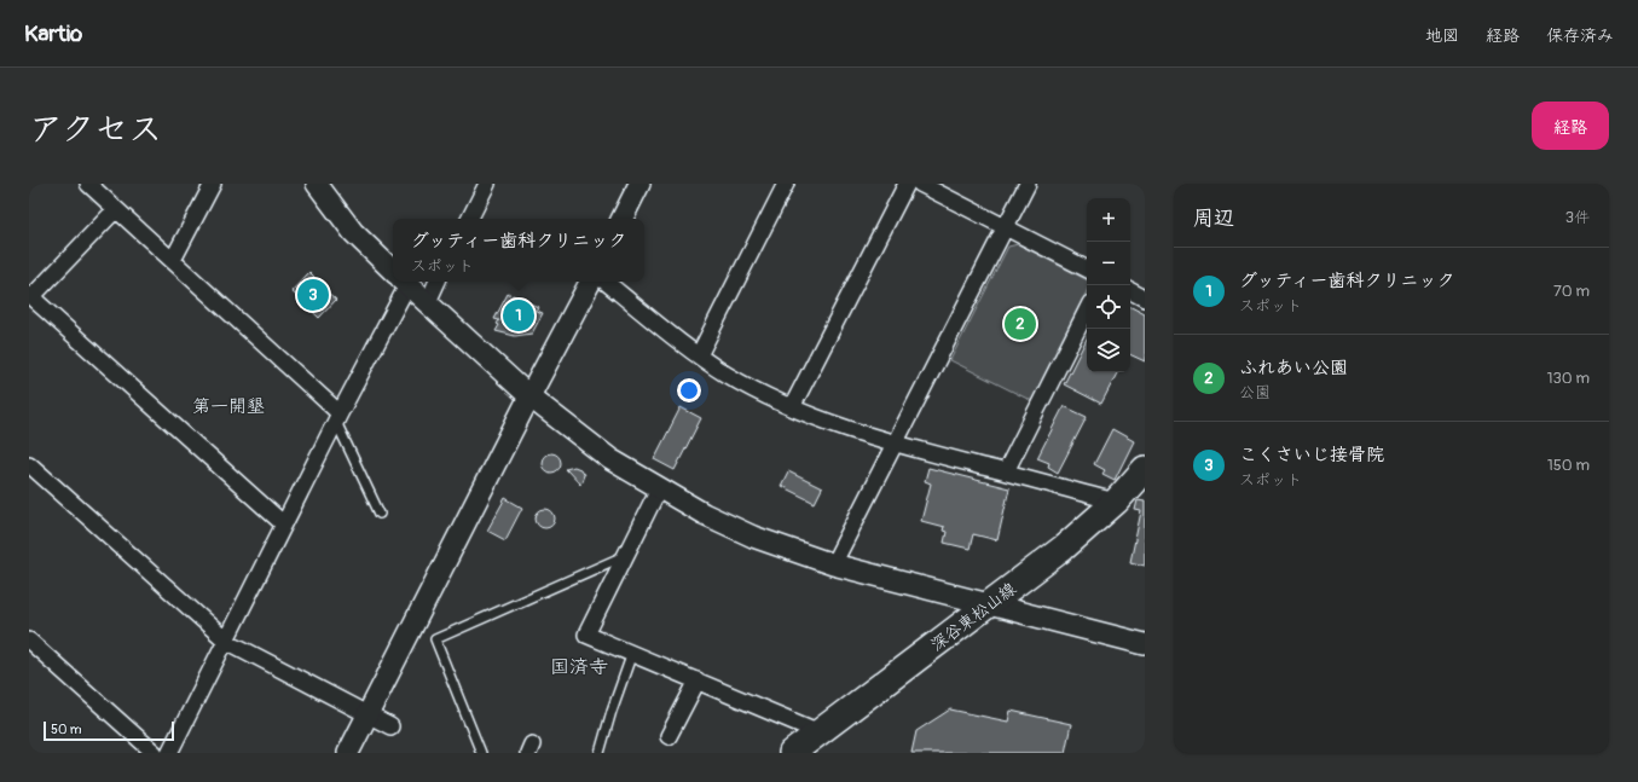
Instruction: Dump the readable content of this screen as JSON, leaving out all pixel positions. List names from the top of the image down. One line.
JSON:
{"streets":{"main road":["深谷東松山線"]},"districts":["第一開墾","国済寺"],"scale_bar":"50 m","page":{"header":"Kartio","nav":["地図","経路","保存済み"],"title":"アクセス","buttons":"経路","heading":["周辺","3件"],"map_buttons":["+","−"],"popup":["グッティー歯科クリニック","スポット"],"list":[{"mark":"1","name":"グッティー歯科クリニック","note":"スポット","value":"70 m"},{"mark":"2","name":"ふれあい公園","note":"公園","value":"130 m"},{"mark":"3","name":"こくさいじ接骨院","note":"スポット","value":"150 m"}],"pins":["3","1","2"],"scale":"50 m"}}
